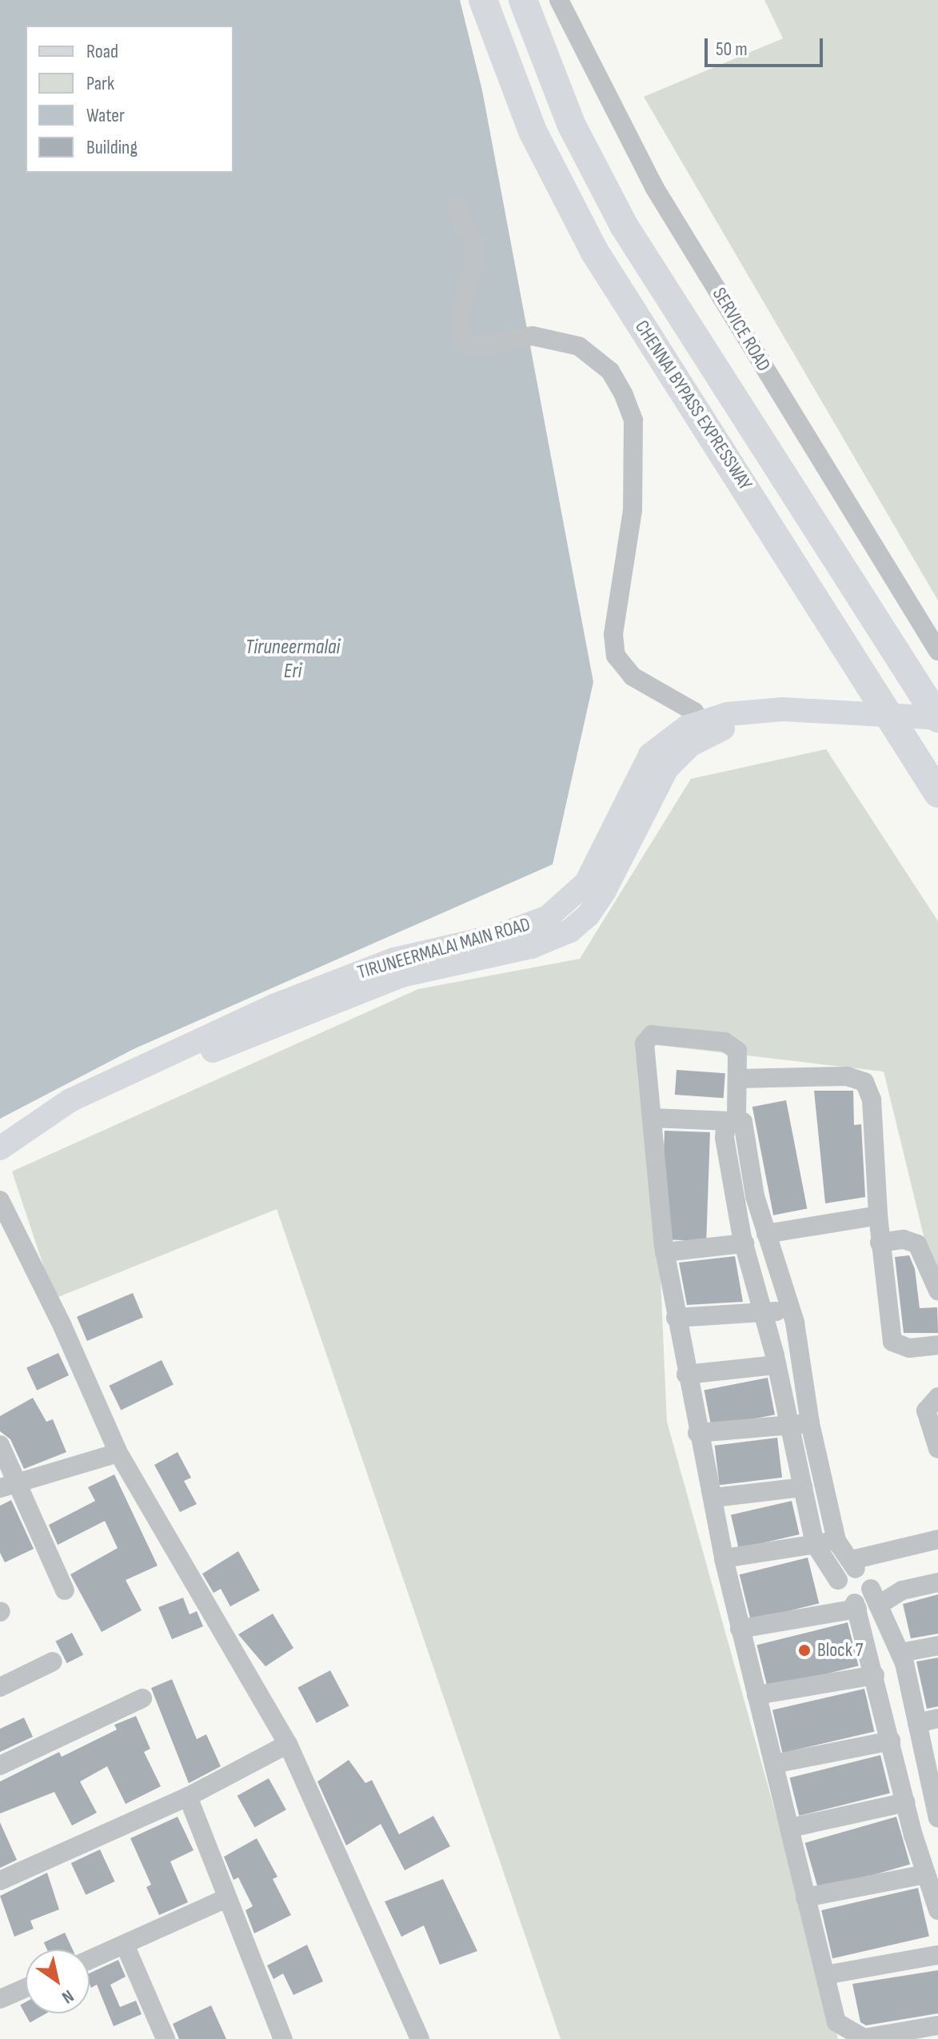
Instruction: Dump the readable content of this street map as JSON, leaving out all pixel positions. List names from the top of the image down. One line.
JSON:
{"streets":{"highway":["CHENNAI BYPASS EXPRESSWAY"],"main road":["TIRUNEERMALAI MAIN ROAD"],"street":["SERVICE ROAD"]},"crossings":[["CHENNAI BYPASS EXPRESSWAY","TIRUNEERMALAI MAIN ROAD"]],"water":["Tiruneermalai Eri"],"places":["Block 7"],"legend":["Road","Park","Water","Building"],"scale_bar":"50 m","north":"bottom right"}
